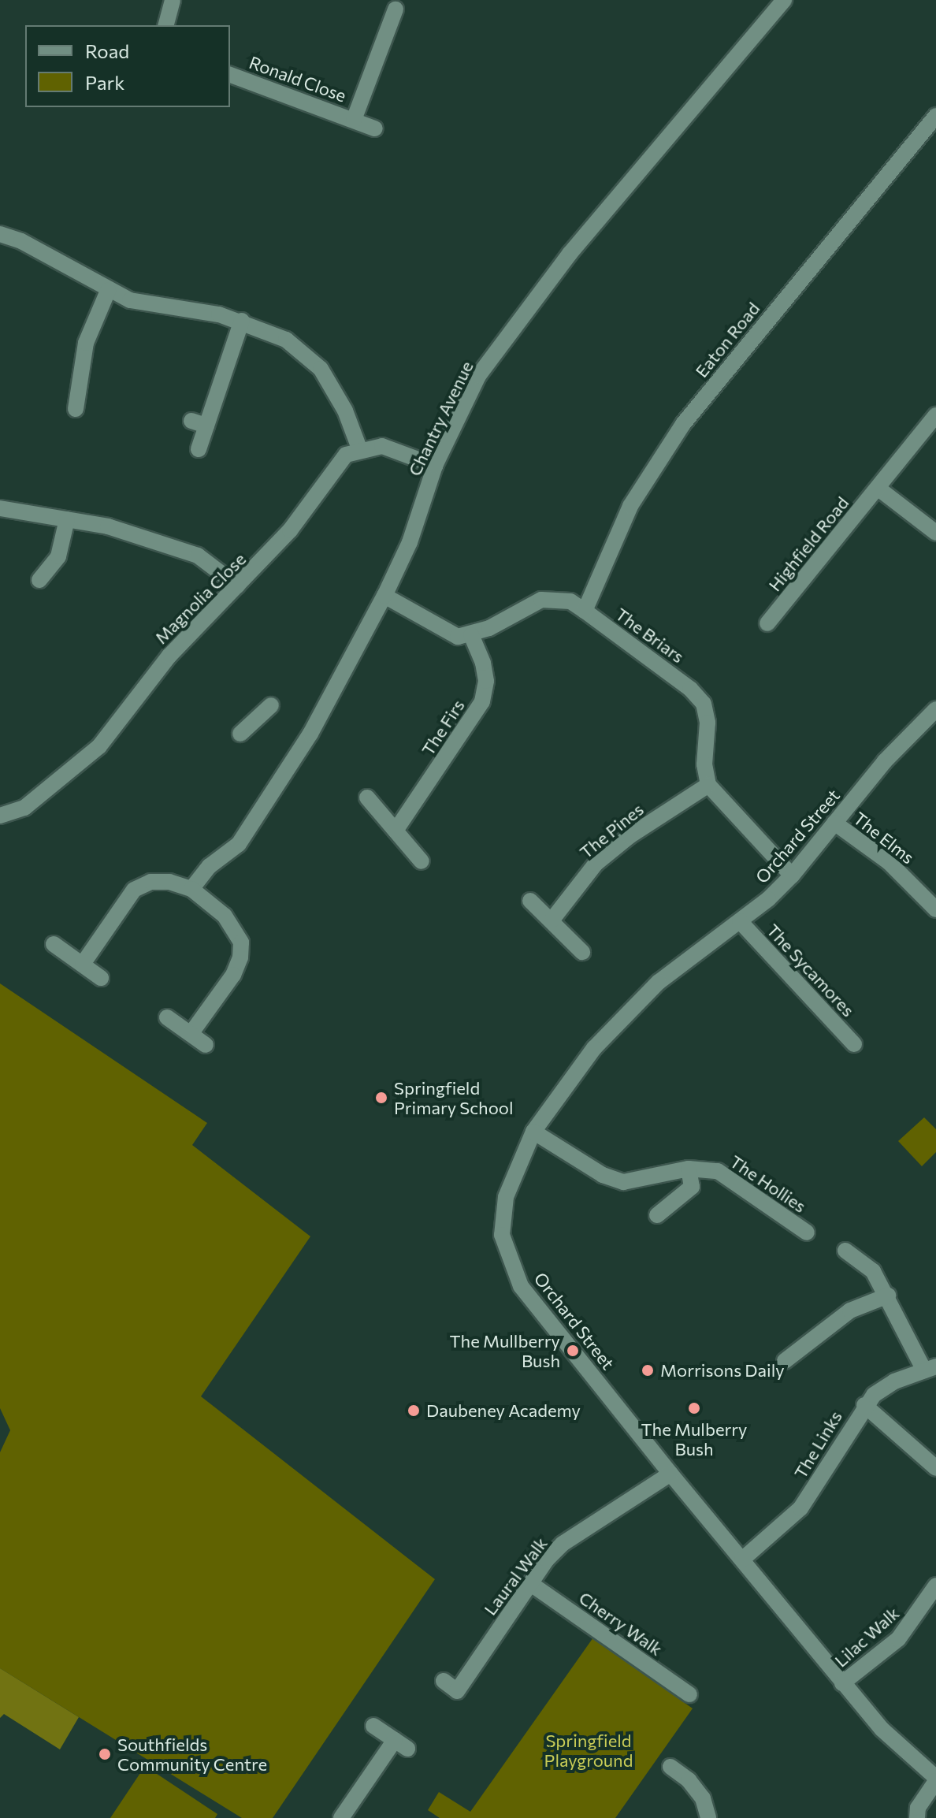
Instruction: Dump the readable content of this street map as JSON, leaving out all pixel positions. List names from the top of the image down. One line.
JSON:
{"streets":{"street":["Ronald Close","Eaton Road","Chantry Avenue","Highfield Road","Magnolia Close","The Briars","The Firs","The Pines","Orchard Street","The Elms","The Sycamores","The Hollies","The Links","Laural Walk","Cherry Walk","Lilac Walk"]},"crossings":[["Eaton Road","The Briars"],["The Briars","The Firs"],["The Briars","The Pines"],["Orchard Street","The Elms"],["Orchard Street","The Sycamores"],["Orchard Street","The Hollies"],["Orchard Street","The Links"],["Orchard Street","Laural Walk"],["Orchard Street","Lilac Walk"],["Laural Walk","Cherry Walk"]],"parks":["Springfield Playground"],"places":["Springfield Primary School","The Mullberry Bush","Morrisons Daily","The Mulberry Bush","Daubeney Academy","Southfields Community Centre"],"legend":["Road","Park"]}
